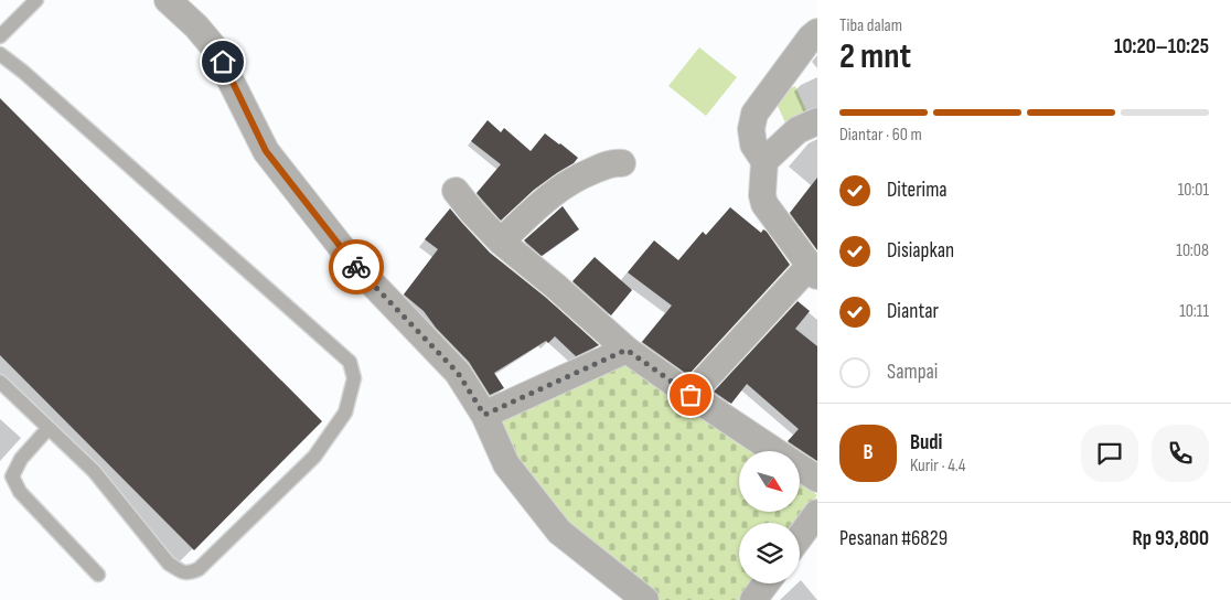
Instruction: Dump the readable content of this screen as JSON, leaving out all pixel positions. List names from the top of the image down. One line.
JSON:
{"north":"bottom right","page":{"heading":["2 mnt","Tiba dalam","10:20–10:25"],"panel":["Budi","Kurir · 4.4","Pesanan #6829","Rp 93,800"],"bar":"Diantar · 60 m","list":[["Diterima","10:01"],["Disiapkan","10:08"],["Diantar","10:11"],"Sampai"],"round":"B"}}
